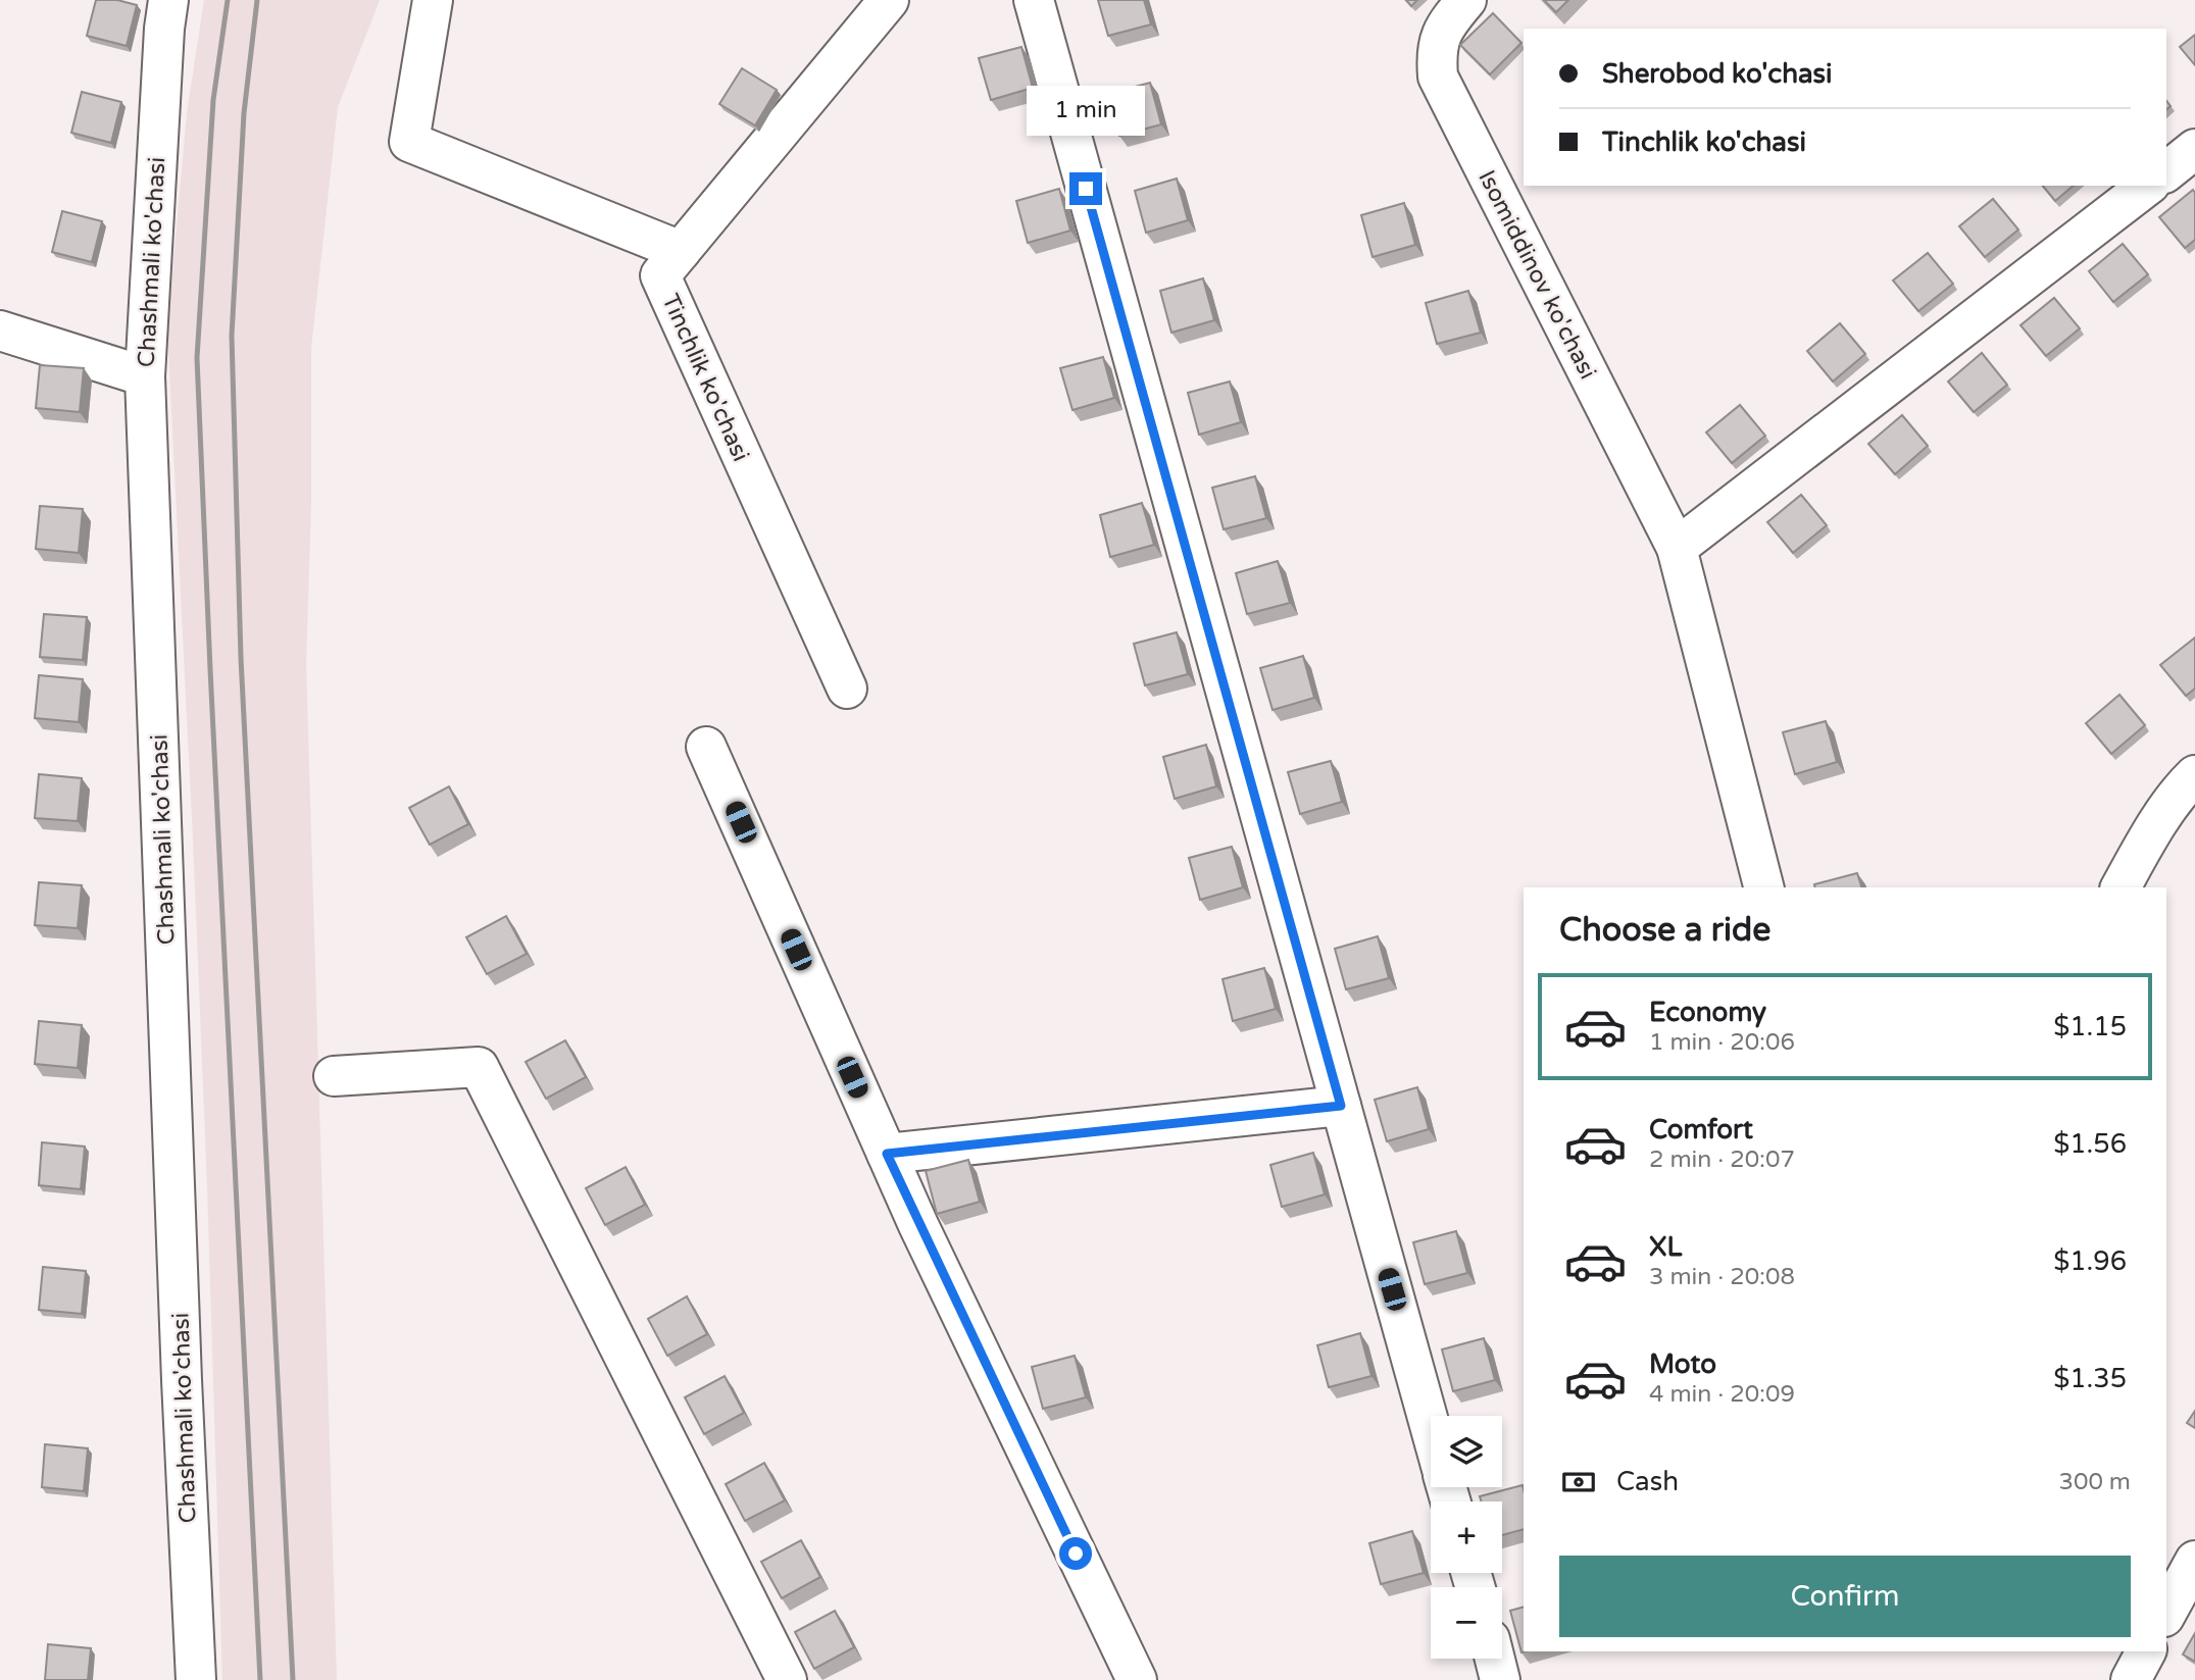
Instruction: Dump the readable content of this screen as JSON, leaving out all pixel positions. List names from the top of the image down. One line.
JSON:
{"streets":{"street":["Chashmali ko'chasi","Isomiddinov ko'chasi","Tinchlik ko'chasi"]},"page":{"banner":["Sherobod ko'chasi","Tinchlik ko'chasi"],"bubble":"1 min","heading":"Choose a ride","list":[{"name":"Economy","note":"1 min · 20:06","value":"$1.15"},{"name":"Comfort","note":"2 min · 20:07","value":"$1.56"},{"name":"XL","note":"3 min · 20:08","value":"$1.96"},{"name":"Moto","note":"4 min · 20:09","value":"$1.35"}],"map_buttons":["+","−"],"pay":["Cash","300 m"],"buttons":"Confirm"}}
